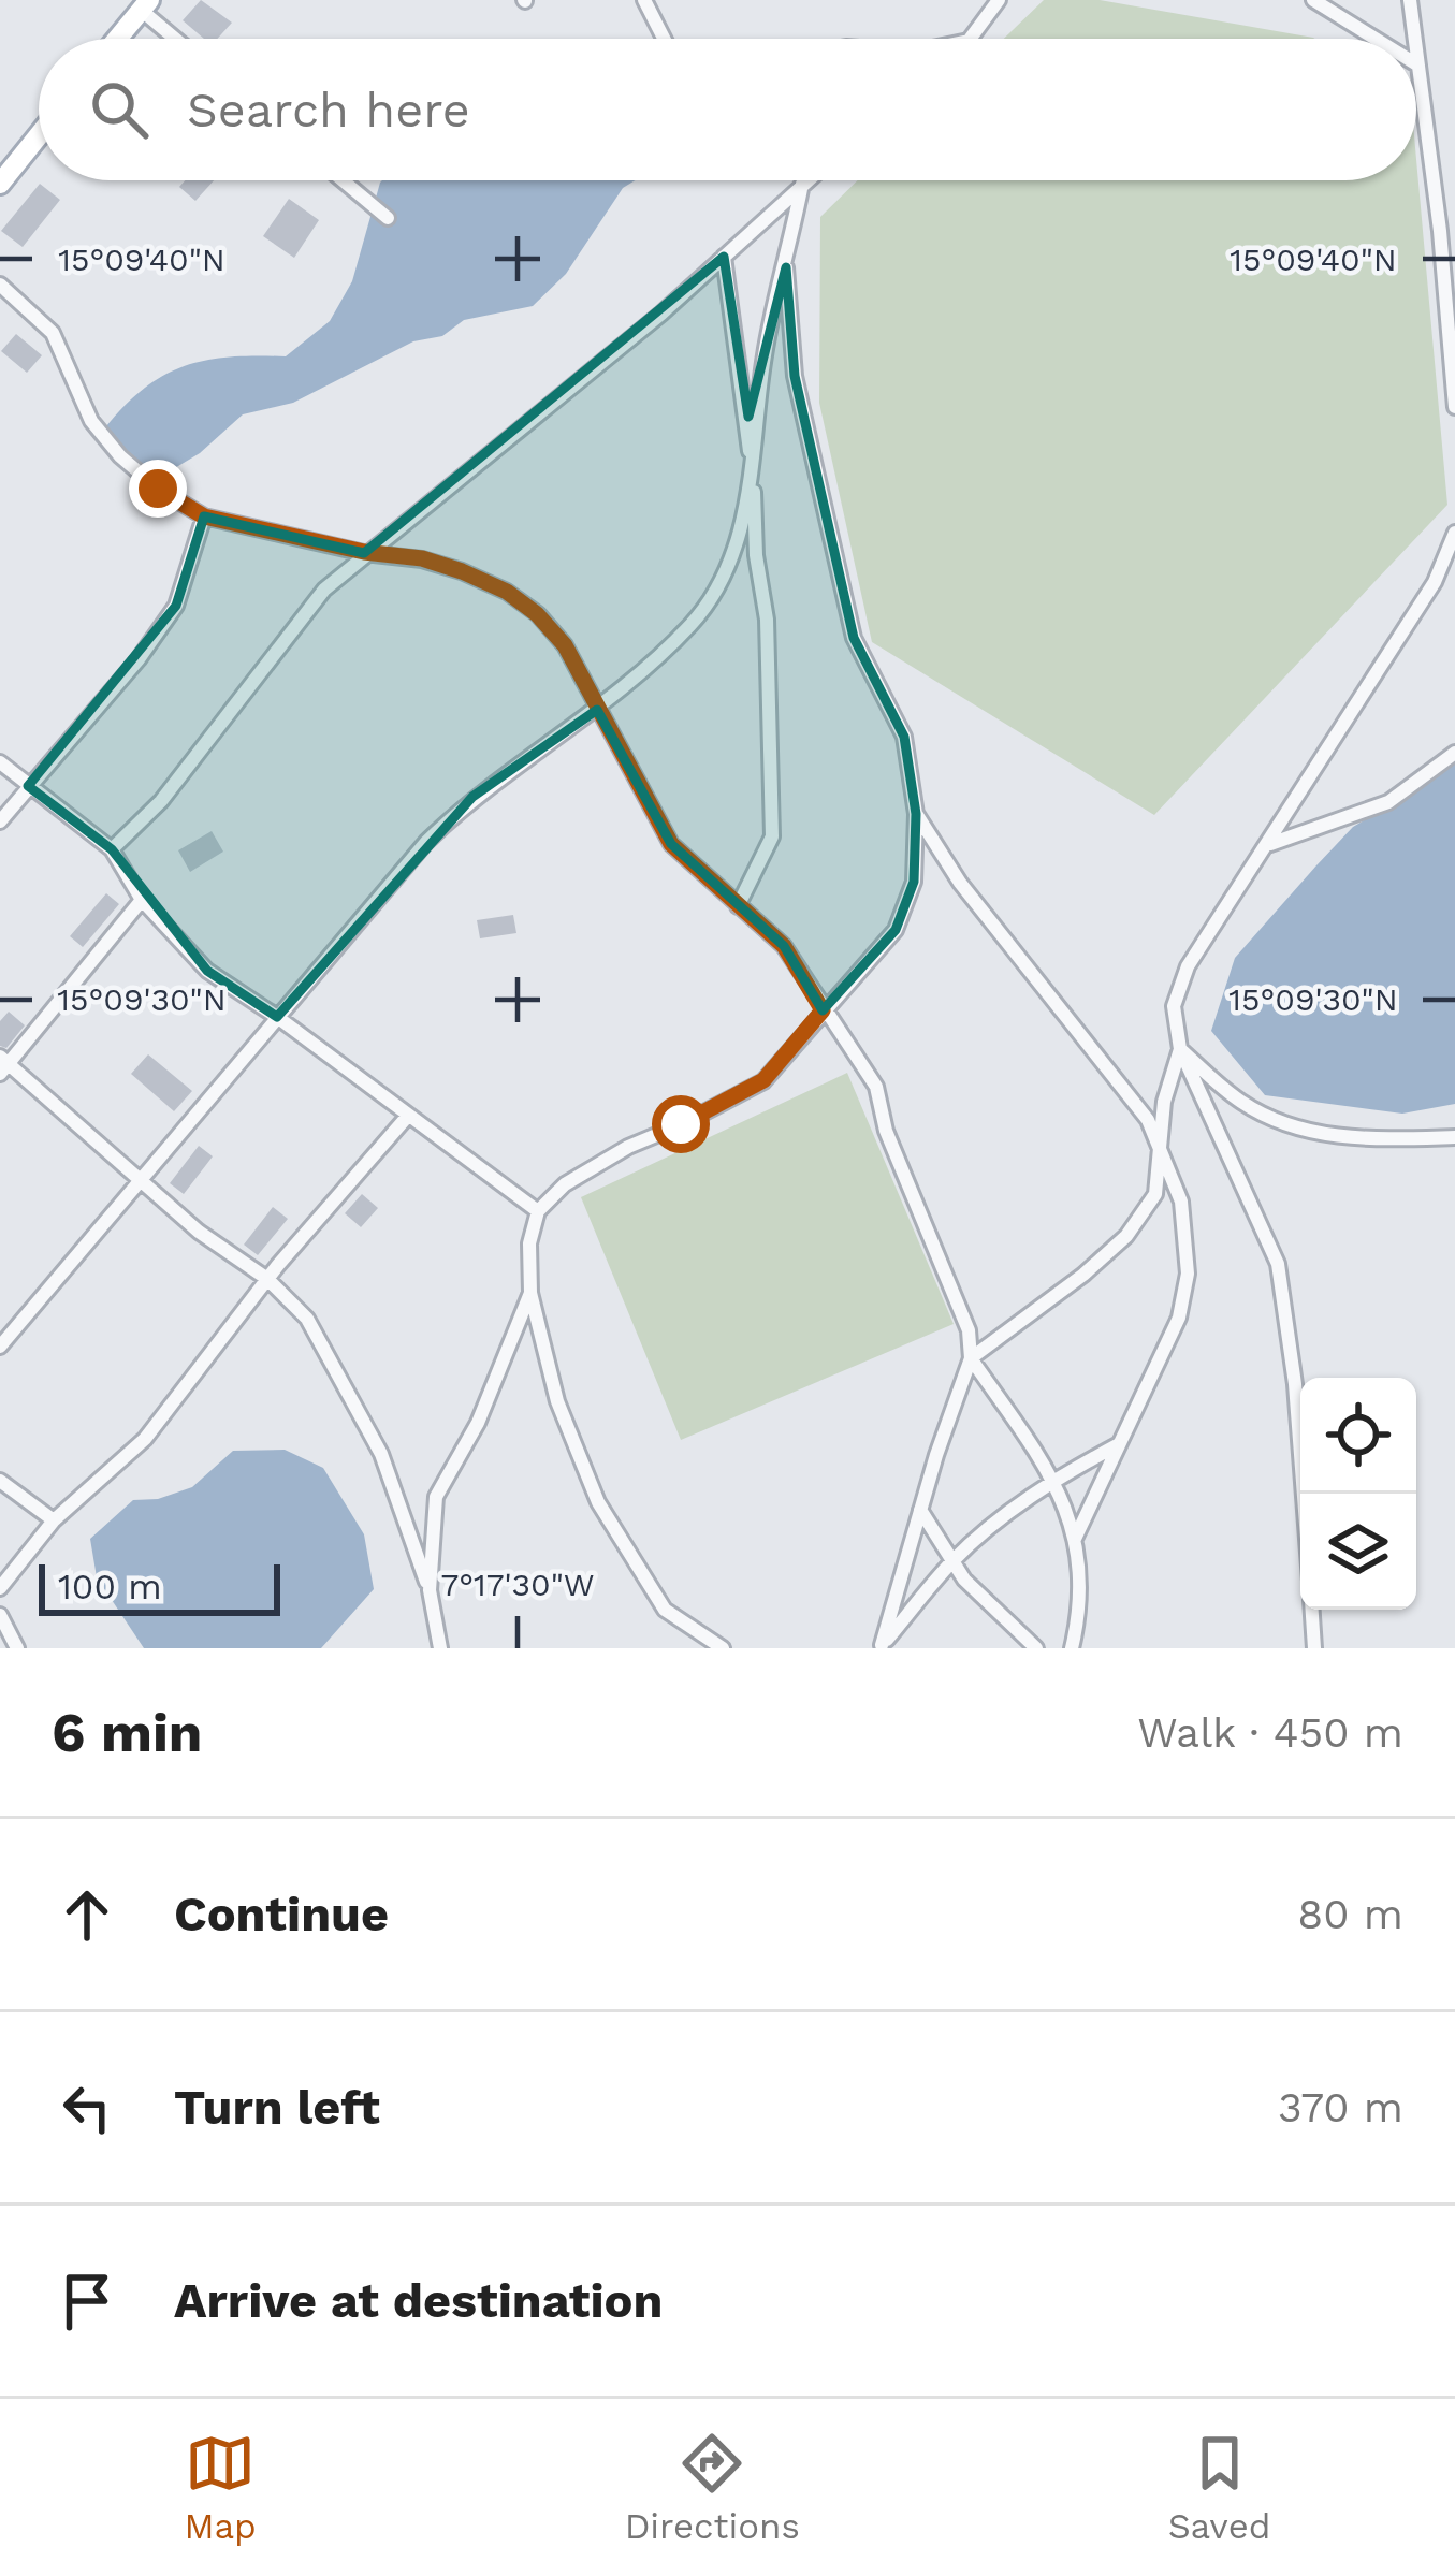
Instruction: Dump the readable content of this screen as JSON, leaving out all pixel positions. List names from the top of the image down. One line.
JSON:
{"scale_bar":"100 m","page":{"search":"Search here","scale":"100 m","heading":["6 min","Walk · 450 m"],"list":[["Continue","80 m"],["Turn left","370 m"],"Arrive at destination"],"nav":["Map","Directions","Saved"]},"coordinates":["15°09'40\"N","15°09'30\"N","7°17'30\"W"]}
